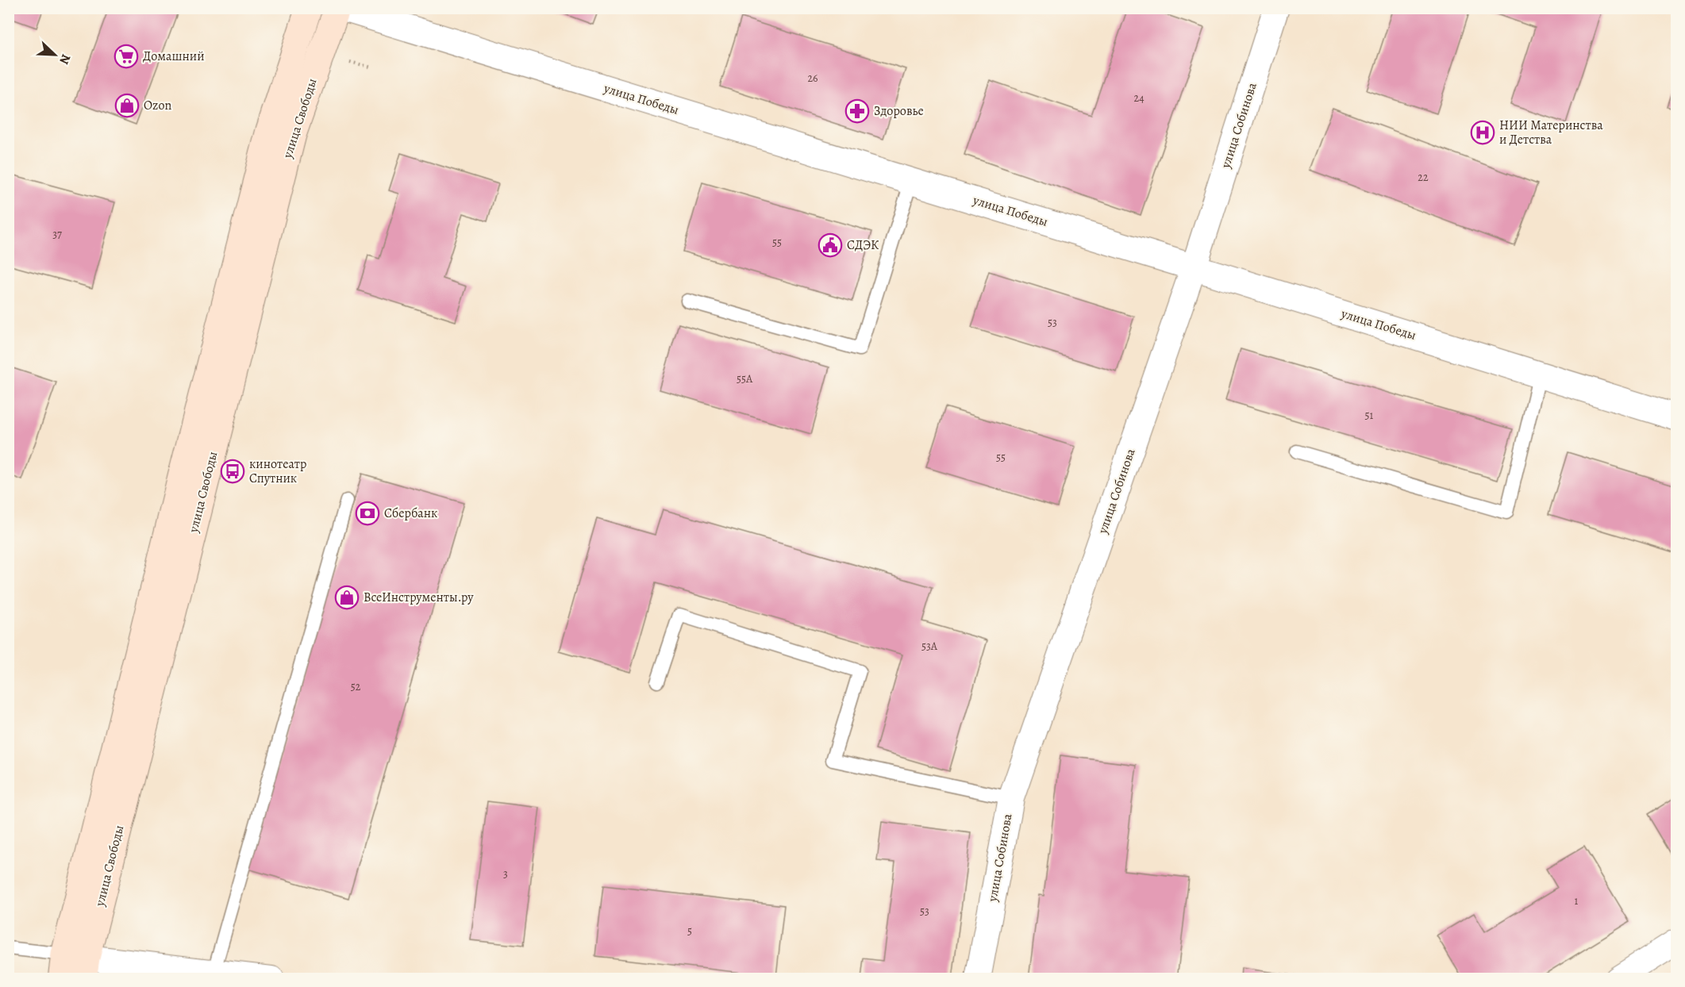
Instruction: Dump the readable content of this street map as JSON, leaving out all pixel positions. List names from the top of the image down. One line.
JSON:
{"streets":{"main road":["улица Свободы"],"street":["улица Победы","улица Собинова"]},"crossings":[["улица Победы","улица Собинова"]],"places":{"supermarket":["Домашний"],"shop":["Ozon","ВсеИнструменты.ру"],"pharmacy":["Здоровье"],"hospital":["НИИ Материнства и Детства"],"public building":["СДЭК"],"bus stop":["кинотеатр Спутник"],"bank":["Сбербанк"]},"house_numbers":["26","24","22","37","55","53","55А","51","55","53А","52","3","1","53","5"],"north":"bottom right"}
